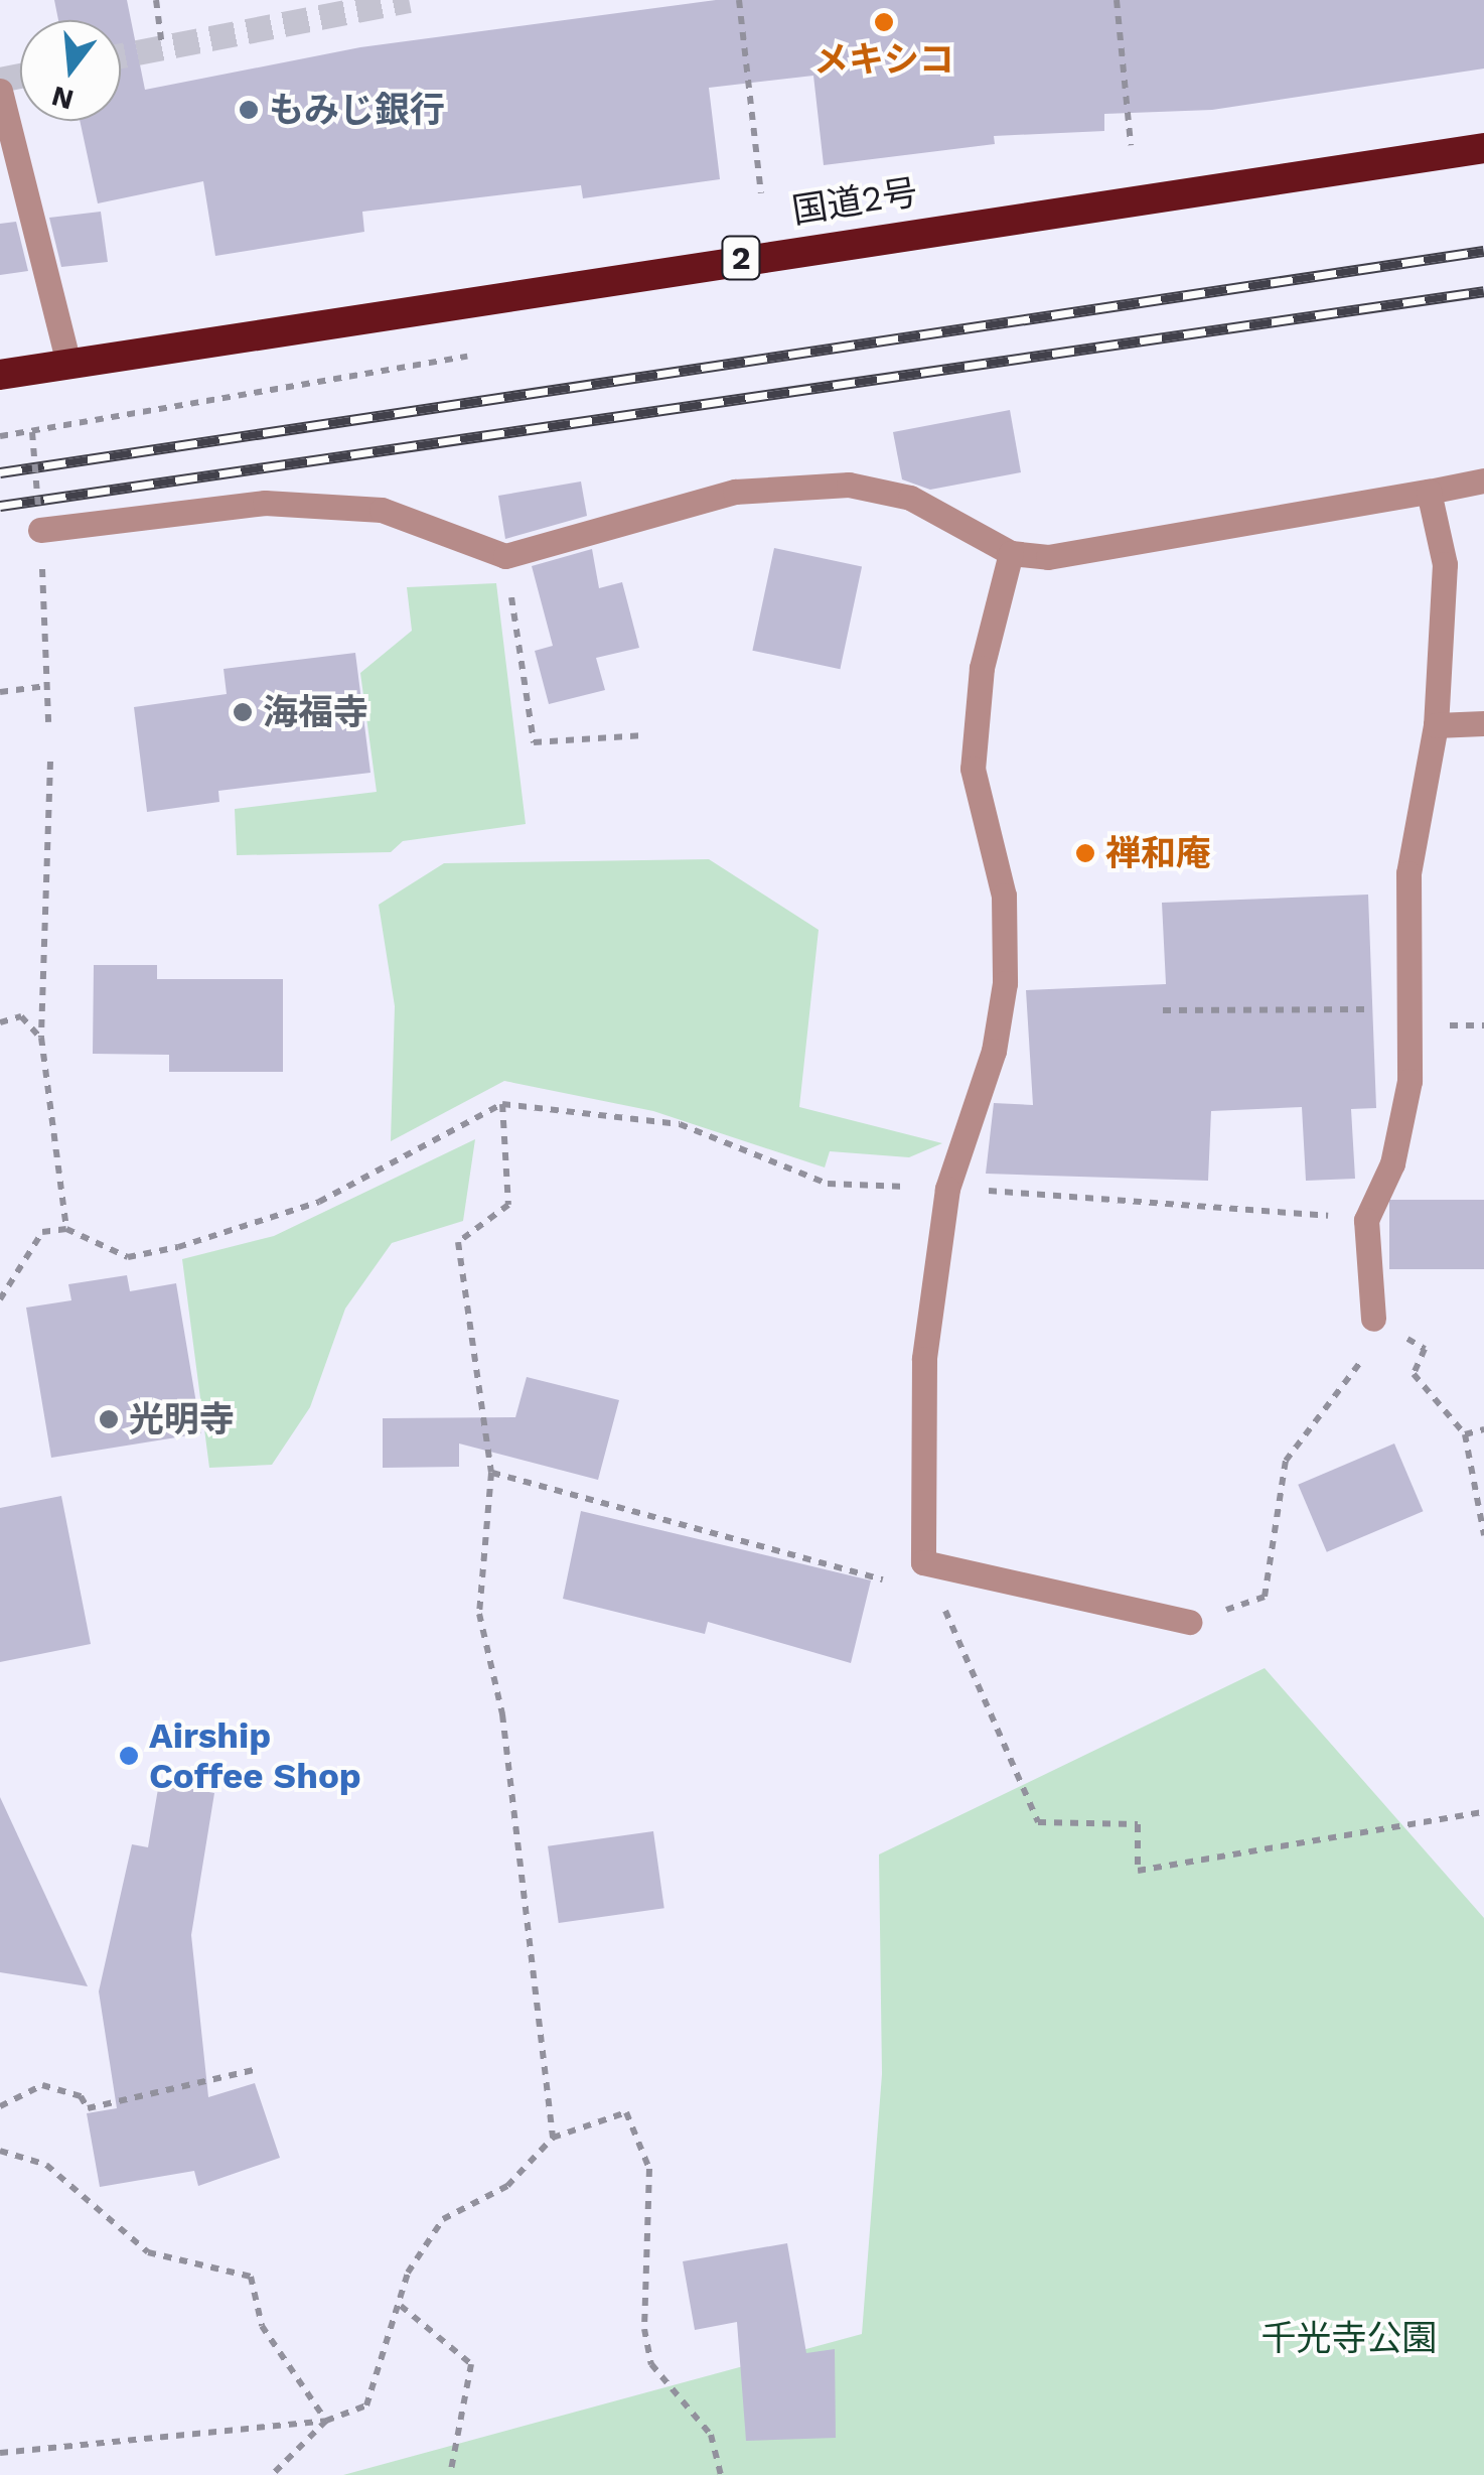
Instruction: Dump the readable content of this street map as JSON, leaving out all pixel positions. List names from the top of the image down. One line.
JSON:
{"streets":{"highway":["国道2号","2"]},"parks":["千光寺公園"],"places":["メキシコ","もみじ銀行","海福寺","禅和庵","光明寺","Airship Coffee Shop"],"north":"bottom"}
